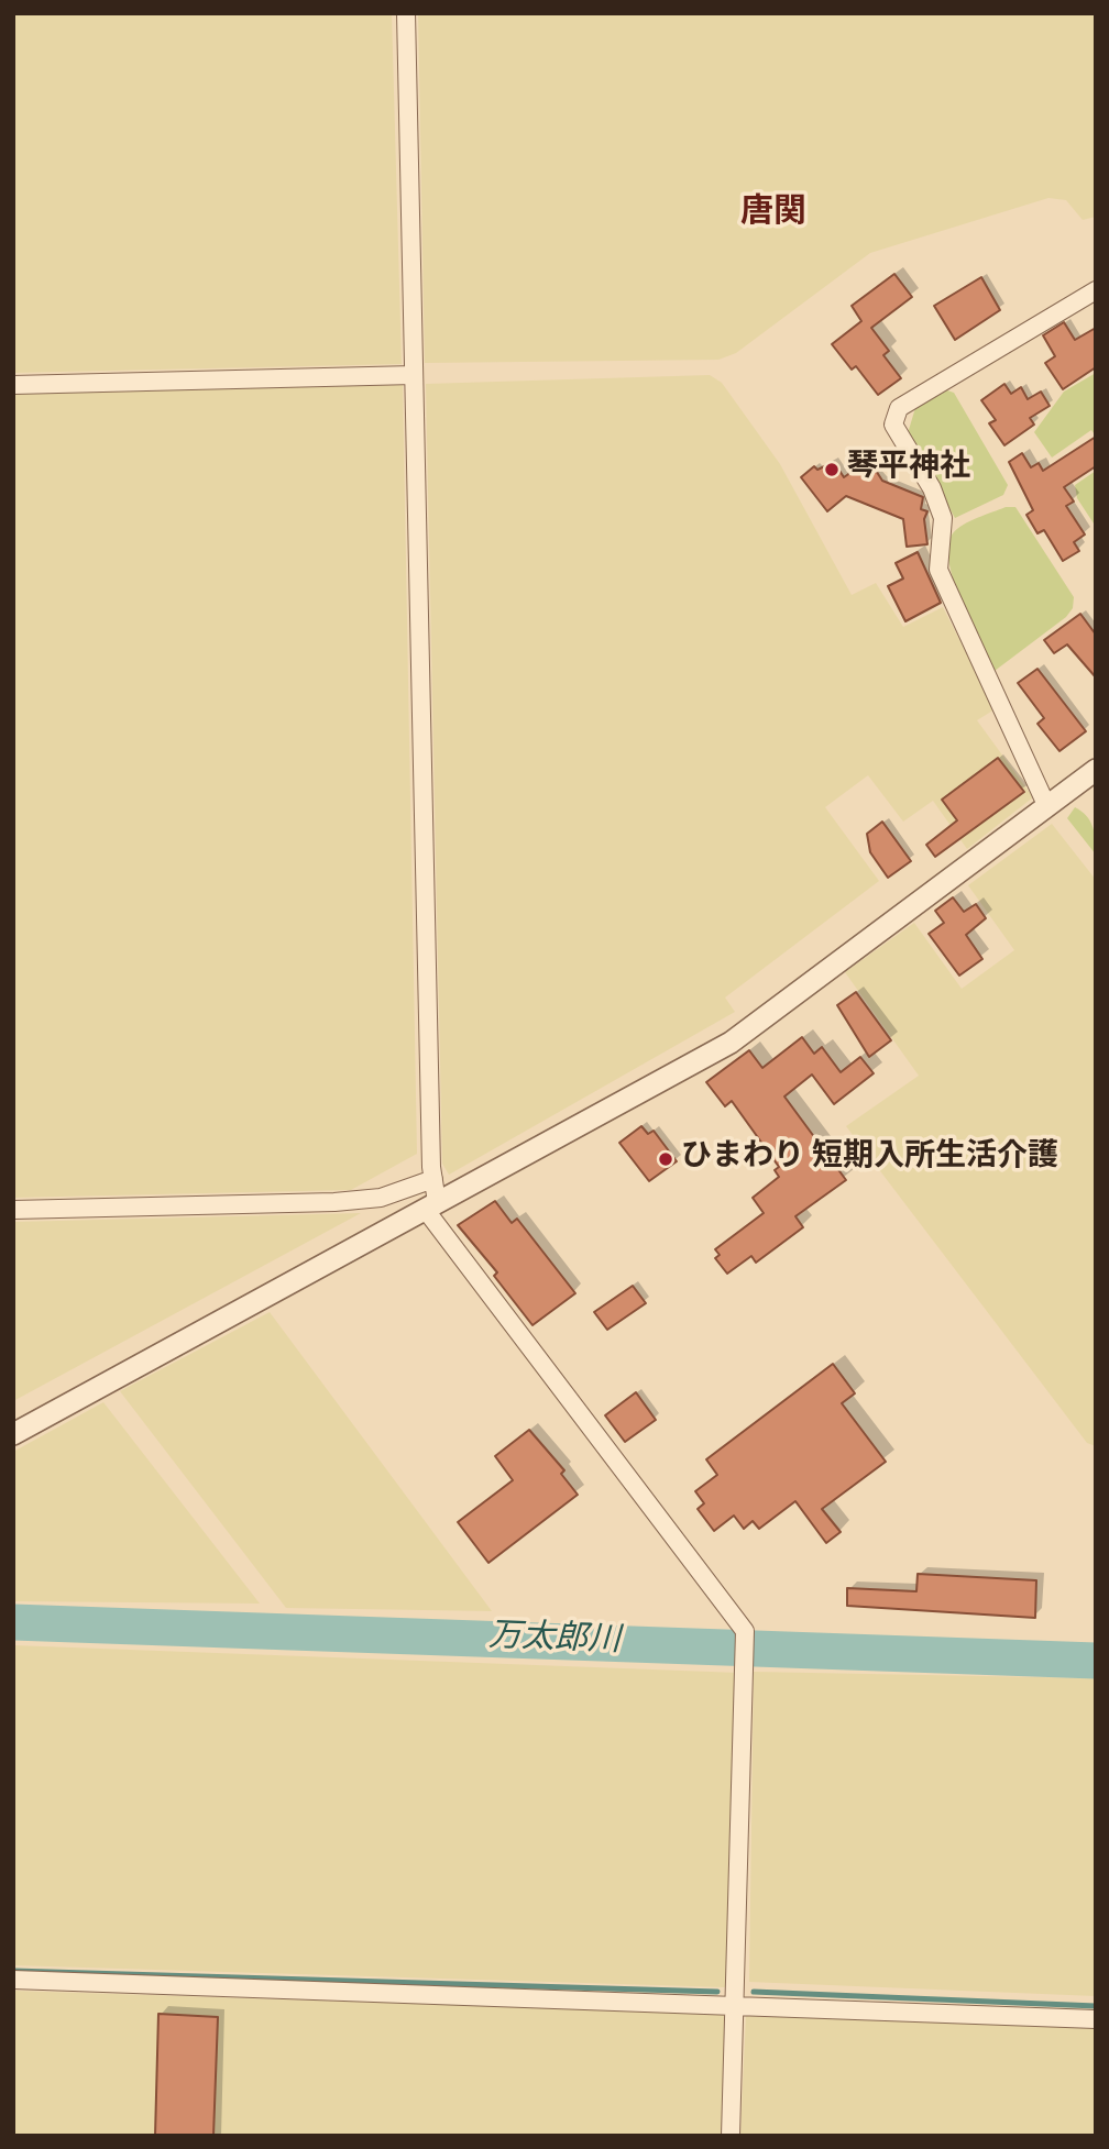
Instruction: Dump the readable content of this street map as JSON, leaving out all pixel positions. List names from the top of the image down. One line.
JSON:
{"districts":["唐関"],"water":["万太郎川"],"places":["琴平神社","ひまわり 短期入所生活介護"]}
